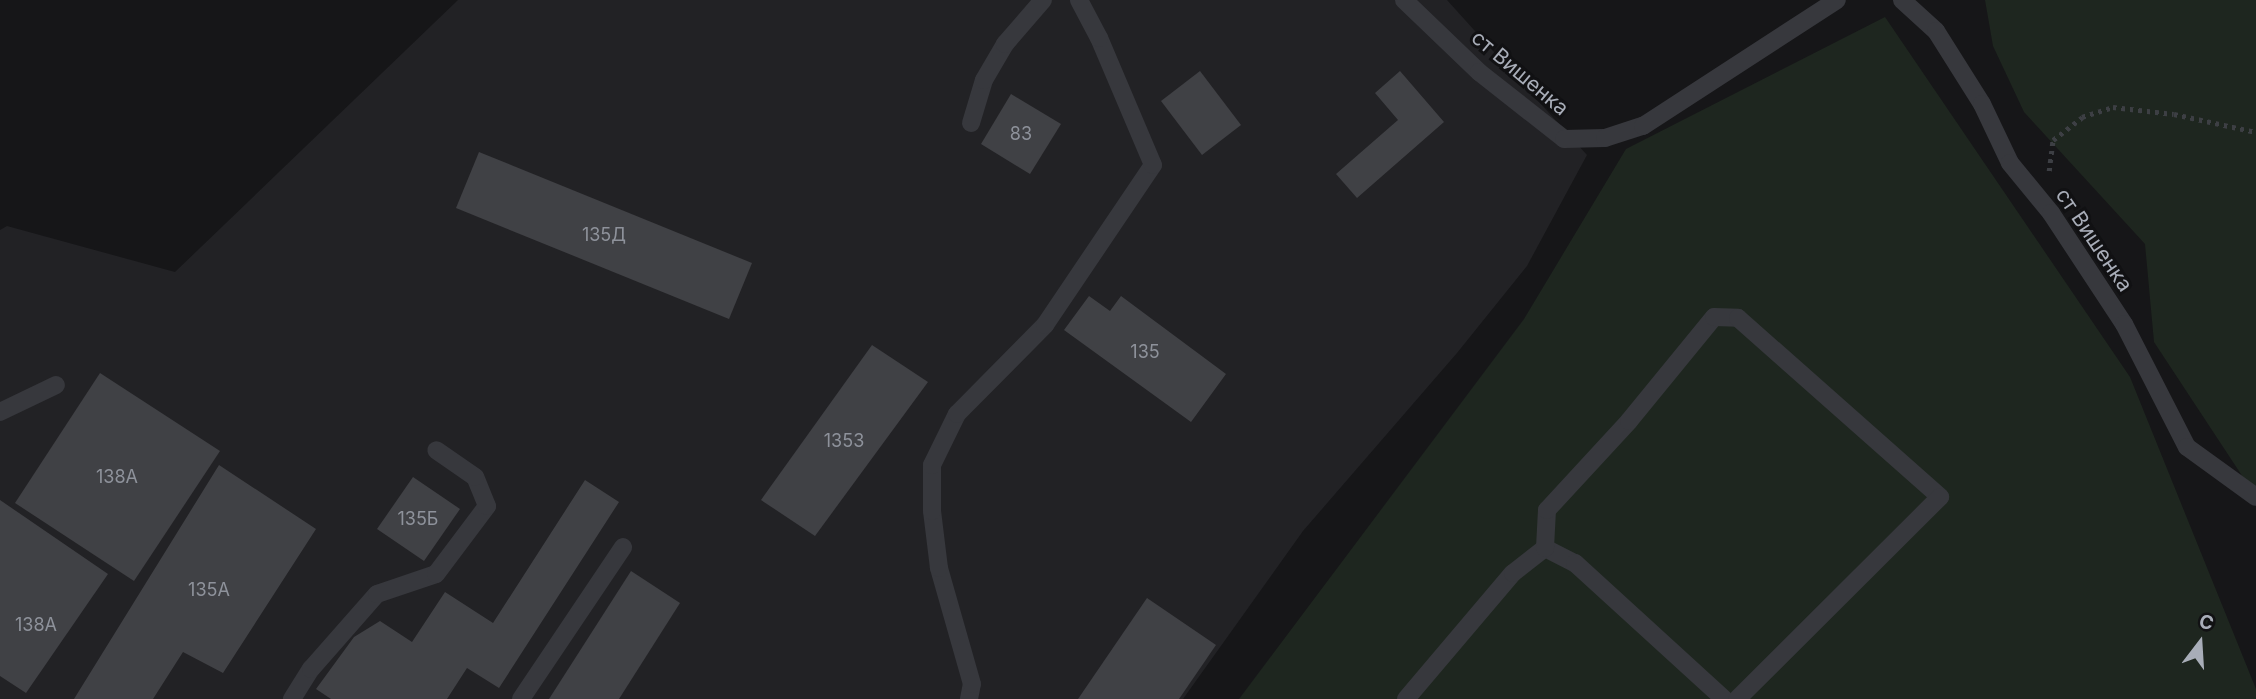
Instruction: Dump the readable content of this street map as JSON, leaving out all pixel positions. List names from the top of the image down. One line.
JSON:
{"streets":{"lane":["ст Вишенка"]},"house_numbers":["83","135Д","135","135З","138А","135Б","135А","138А"],"north":"top"}
